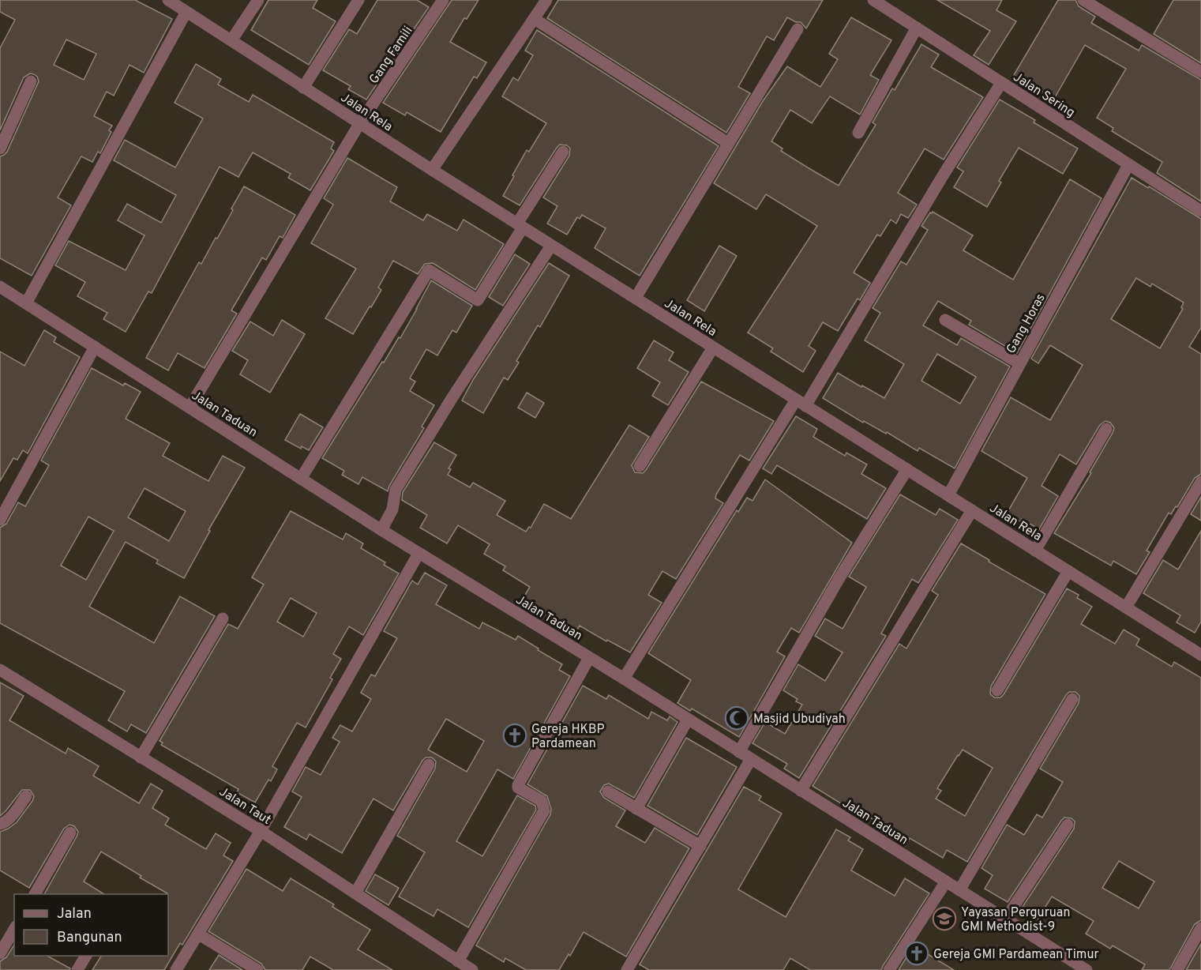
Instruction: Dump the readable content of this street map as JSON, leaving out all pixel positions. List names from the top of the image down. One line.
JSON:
{"streets":{"street":["Gang Famili","Jalan Sering","Jalan Rela","Gang Horas","Jalan Taduan","Jalan Taut"]},"crossings":[["Gang Famili","Jalan Rela"],["Gang Famili","Jalan Taduan"],["Jalan Sering","Gang Horas"],["Jalan Rela","Gang Horas"]],"places":{"mosque":["Masjid Ubudiyah"],"church":["Gereja HKBP Pardamean","Gereja GMI Pardamean Timur"],"school or university":["Yayasan Perguruan GMI Methodist-9"]},"legend":["Jalan","Bangunan"]}
